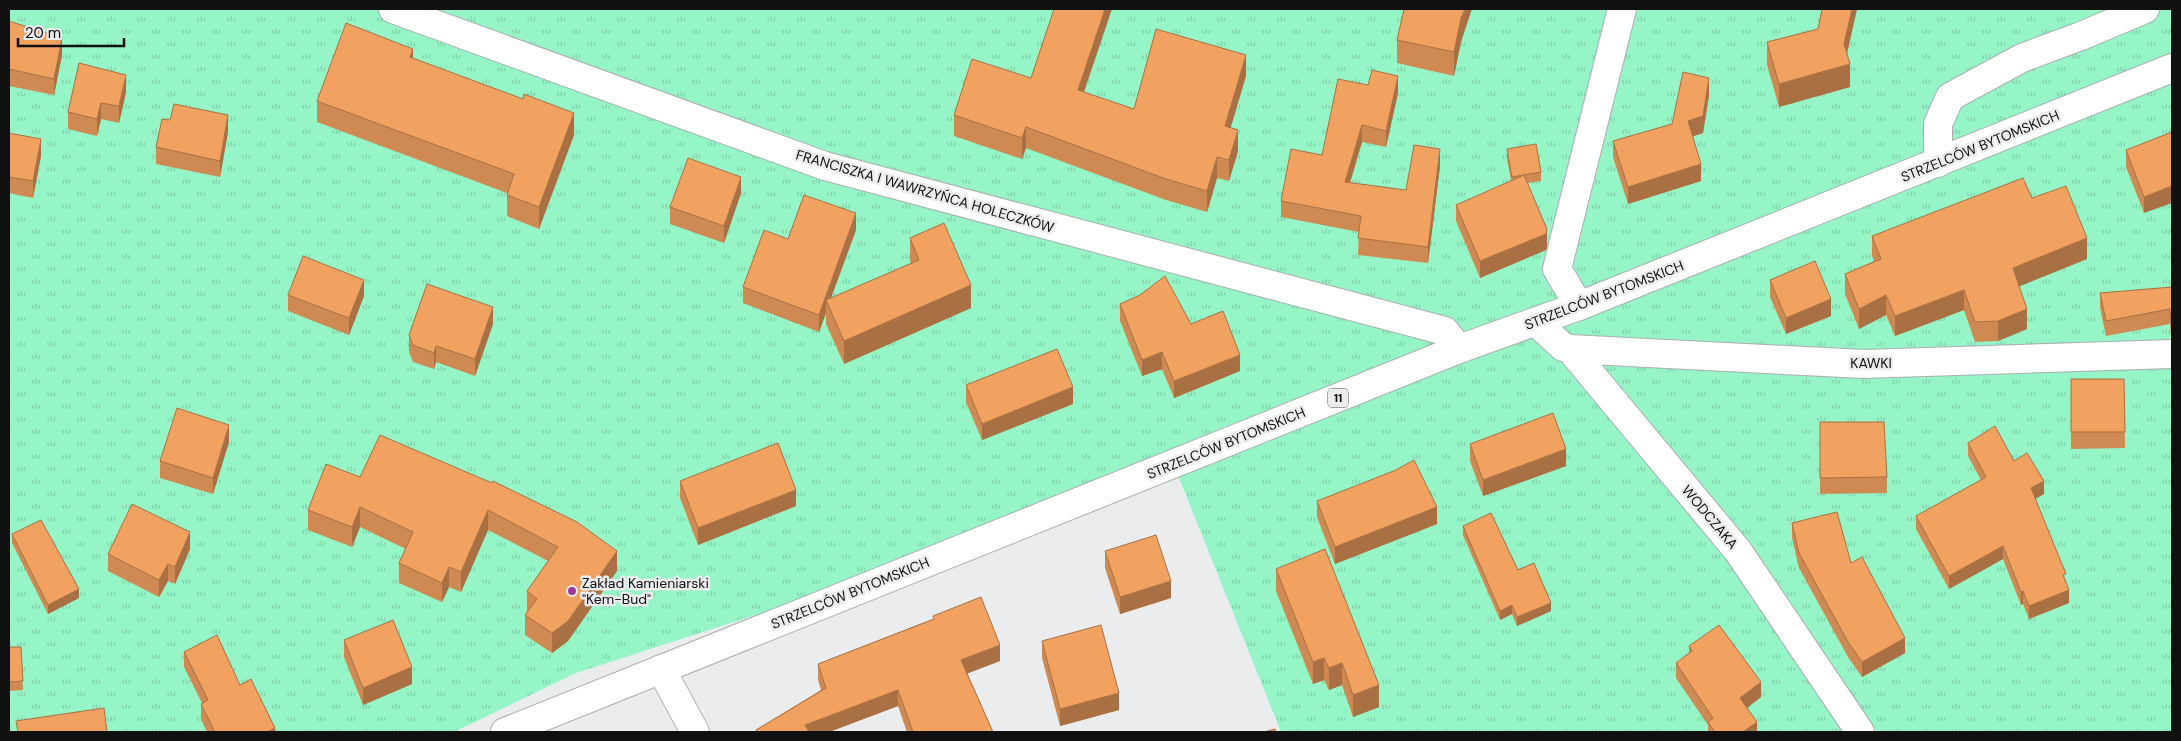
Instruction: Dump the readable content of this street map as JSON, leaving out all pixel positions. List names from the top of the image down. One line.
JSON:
{"streets":{"main road":["STRZELCÓW BYTOMSKICH","FRANCISZKA I WAWRZYŃCA HOLECZKÓW","KAWKI","11","WODCZAKA"]},"crossings":[["STRZELCÓW BYTOMSKICH","FRANCISZKA I WAWRZYŃCA HOLECZKÓW"],["STRZELCÓW BYTOMSKICH","WODCZAKA"],["KAWKI","WODCZAKA"]],"places":["Zakład Kamieniarski \"Kem-Bud\""],"scale_bar":"20 m"}
